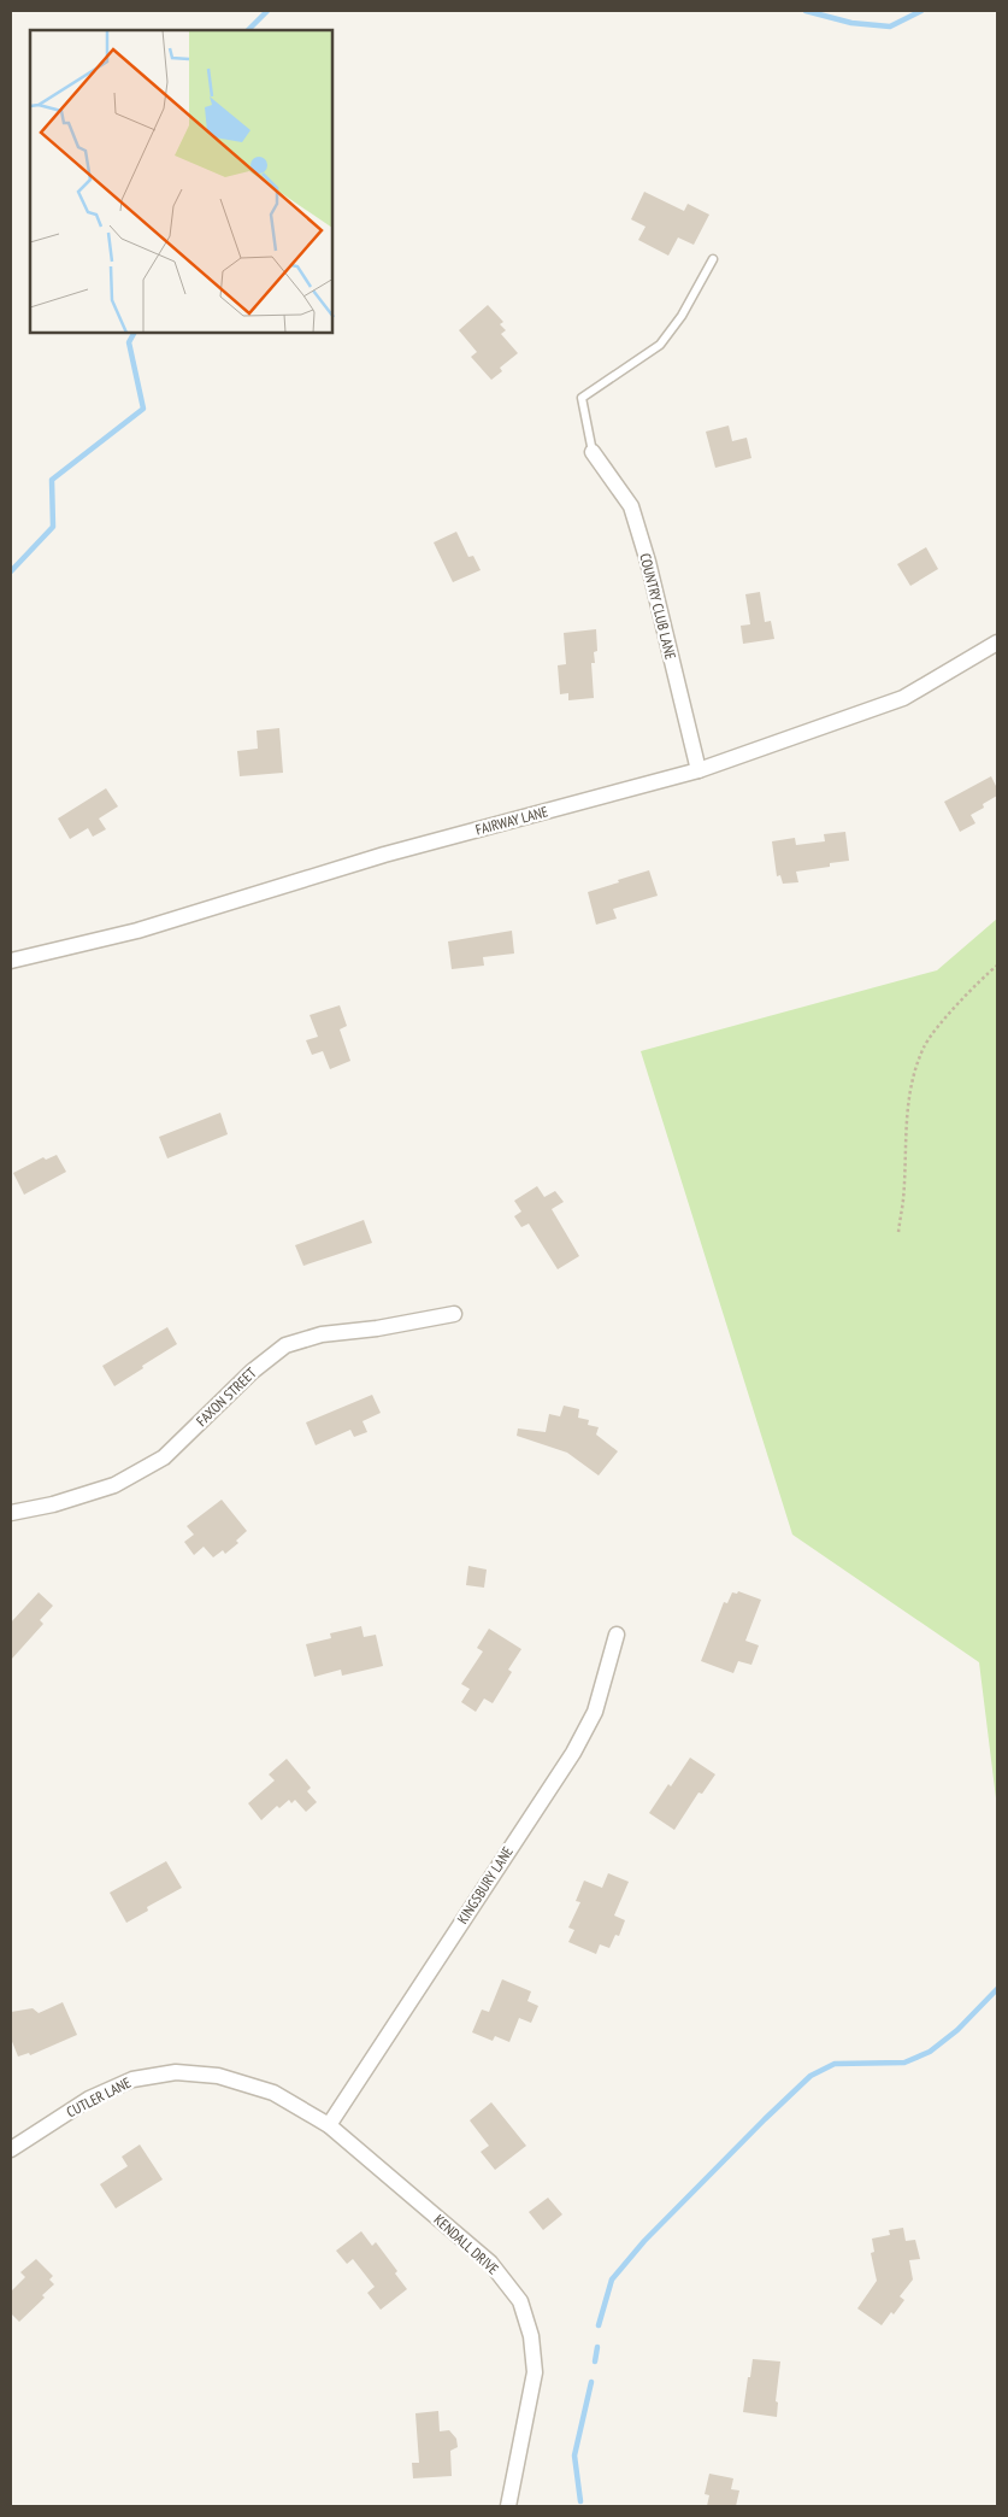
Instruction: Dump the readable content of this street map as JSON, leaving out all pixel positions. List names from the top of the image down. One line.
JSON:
{"streets":{"street":["COUNTRY CLUB LANE","FAIRWAY LANE","FAXON STREET","KINGSBURY LANE","CUTLER LANE","KENDALL DRIVE"]},"crossings":[["COUNTRY CLUB LANE","FAIRWAY LANE"],["KINGSBURY LANE","CUTLER LANE"],["KINGSBURY LANE","KENDALL DRIVE"],["CUTLER LANE","KENDALL DRIVE"]]}
